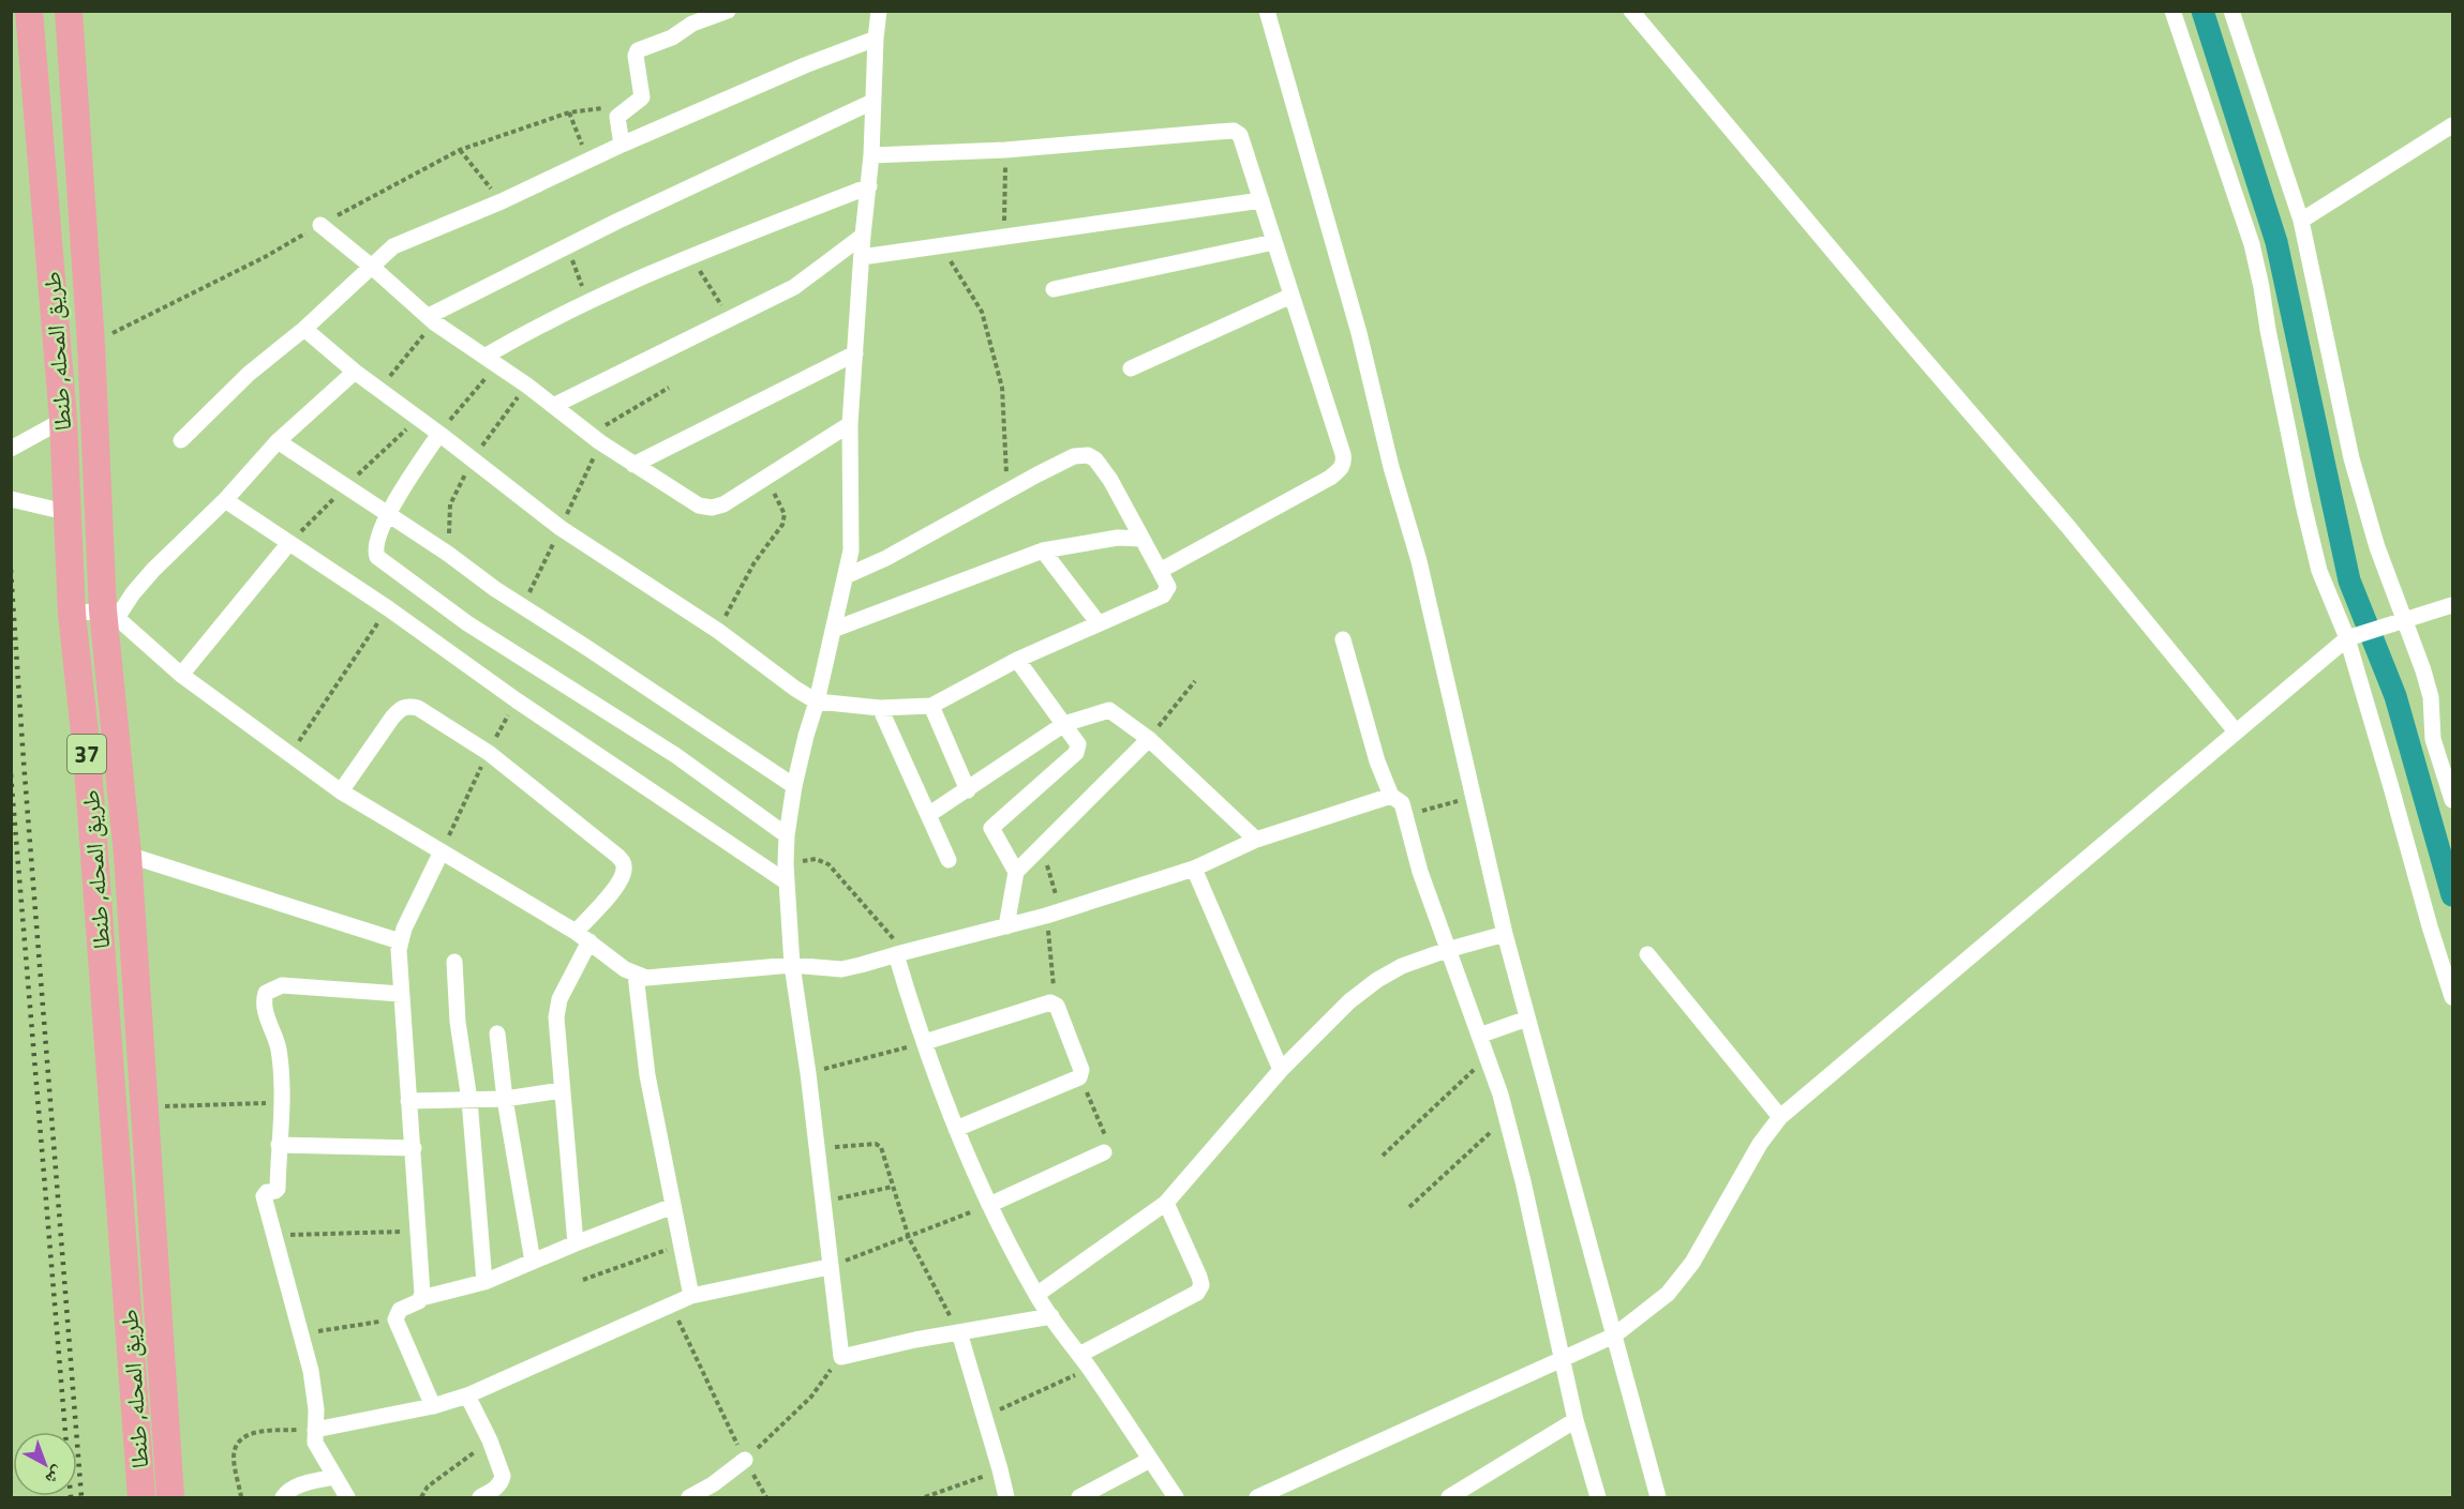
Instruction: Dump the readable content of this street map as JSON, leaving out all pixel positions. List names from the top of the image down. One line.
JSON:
{"streets":{"highway":["طريق المحله, طنطا","37"]},"north":"bottom right"}
